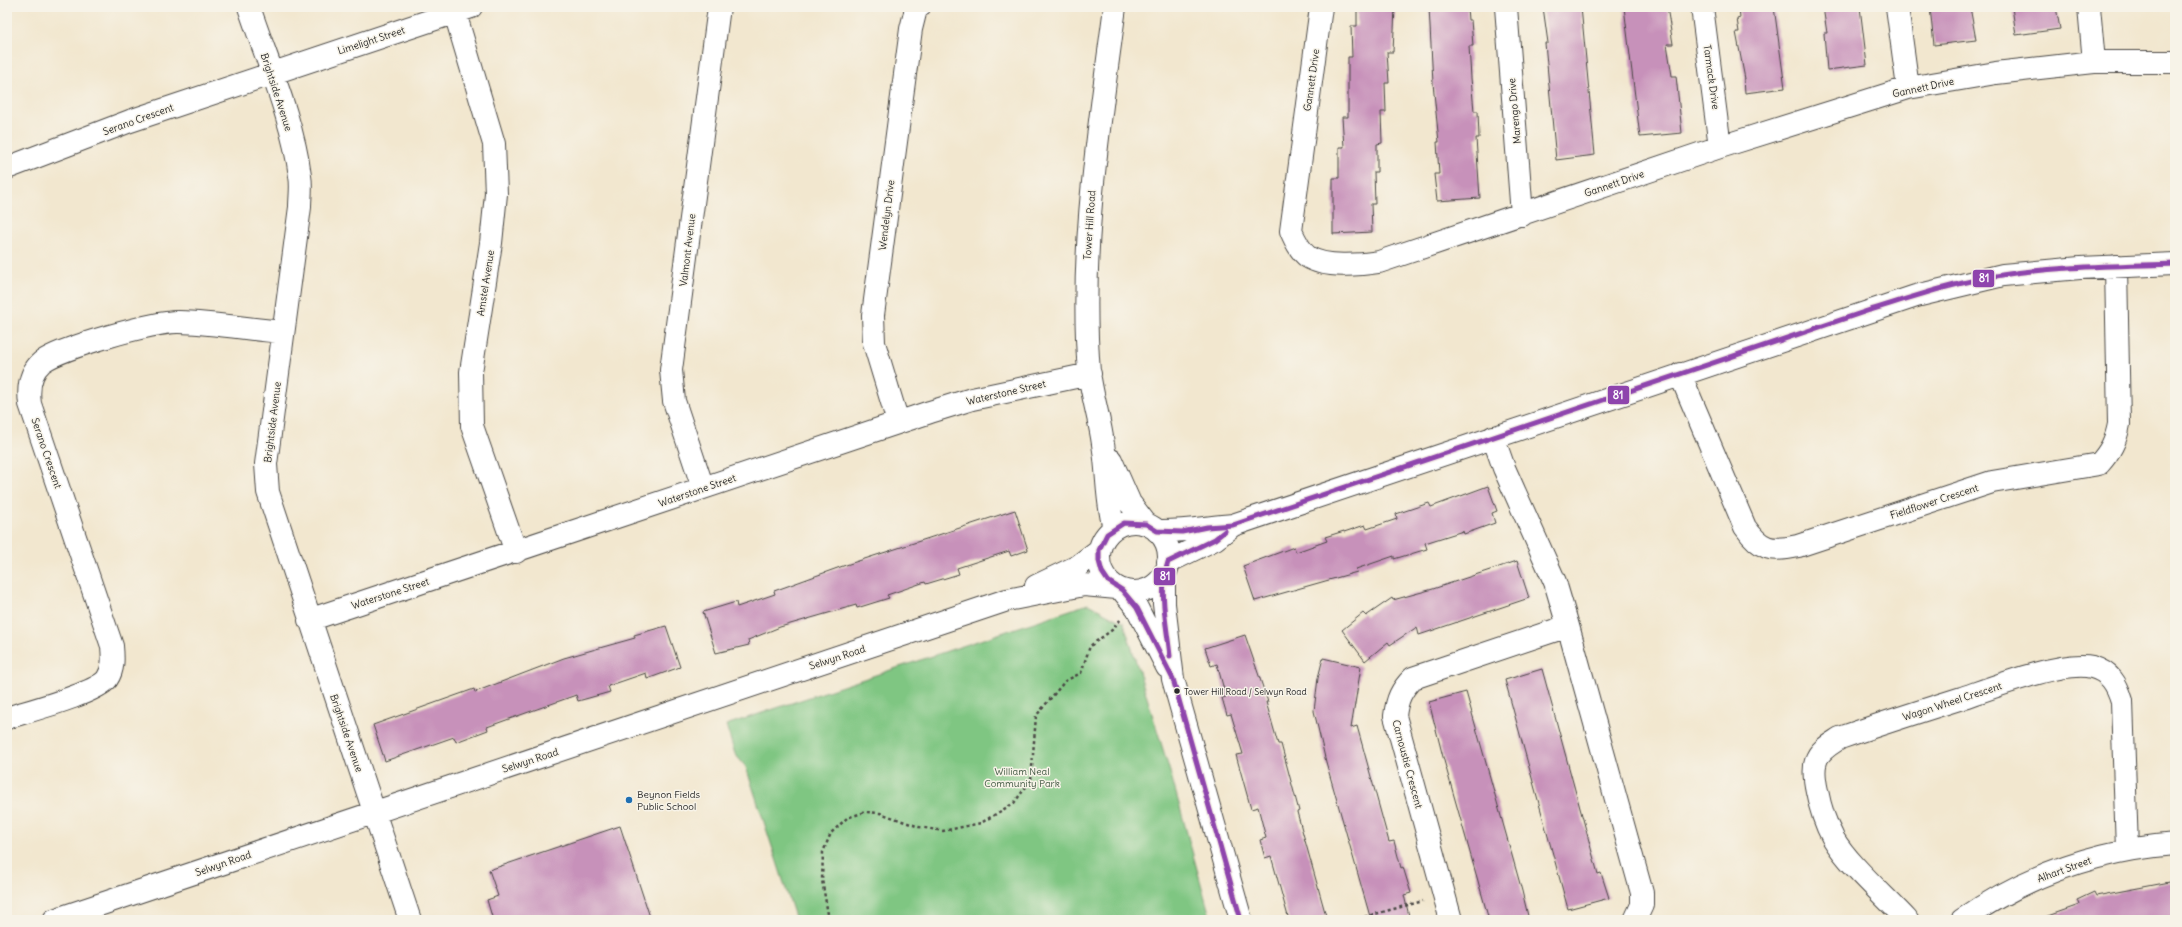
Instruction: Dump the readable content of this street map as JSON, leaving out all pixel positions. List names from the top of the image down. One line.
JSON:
{"streets":{"street":["Limelight Street","Tarmack Drive","Gannett Drive","Brightside Avenue","Marengo Drive","Serano Crescent","Wendelyn Drive","Tower Hill Road","Valmont Avenue","Amstel Avenue","Waterstone Street","Fieldflower Crescent","Selwyn Road","Wagon Wheel Crescent","Carnoustie Crescent","Alhart Street"]},"crossings":[["Limelight Street","Brightside Avenue"],["Limelight Street","Serano Crescent"],["Limelight Street","Amstel Avenue"],["Tarmack Drive","Gannett Drive"],["Gannett Drive","Marengo Drive"],["Brightside Avenue","Serano Crescent"],["Brightside Avenue","Waterstone Street"],["Brightside Avenue","Selwyn Road"],["Wendelyn Drive","Waterstone Street"],["Tower Hill Road","Waterstone Street"],["Tower Hill Road","Selwyn Road"],["Valmont Avenue","Waterstone Street"],["Amstel Avenue","Waterstone Street"],["Wagon Wheel Crescent","Alhart Street"]],"parks":["William Neal Community Park"],"places":["Tower Hill Road / Selwyn Road","Beynon Fields Public School"],"lines":["transit line 81"]}
